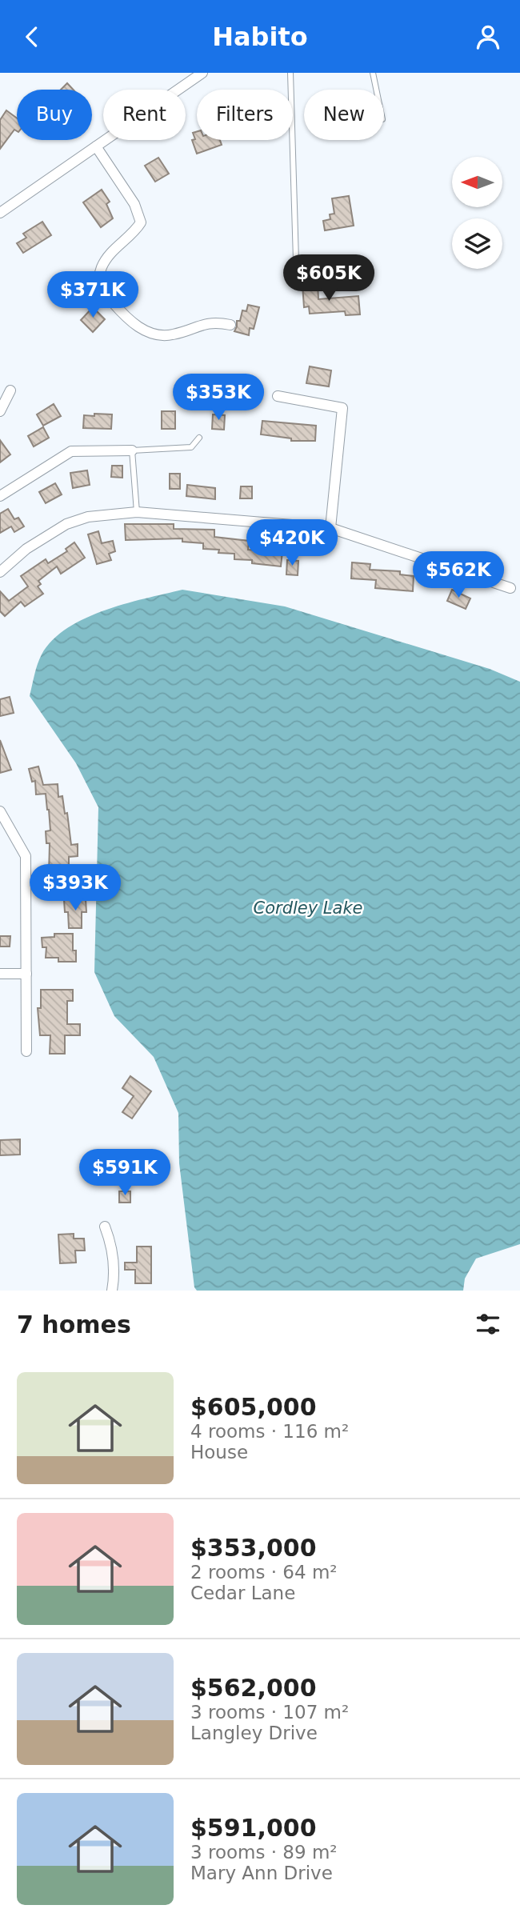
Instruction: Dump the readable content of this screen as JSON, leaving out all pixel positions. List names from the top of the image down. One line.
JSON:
{"water":["Cordley Lake"],"north":"left","page":{"header":"Habito","chip":["Buy","Rent","Filters","New"],"price":["$605K","$371K","$353K","$420K","$562K","$393K","$591K"],"heading":"7 homes","list":[{"name":"$605,000","note":"4 rooms · 116 m² · House"},{"name":"$353,000","note":"2 rooms · 64 m² · Cedar Lane"},{"name":"$562,000","note":"3 rooms · 107 m² · Langley Drive"},{"name":"$591,000","note":"3 rooms · 89 m² · Mary Ann Drive"}]}}
